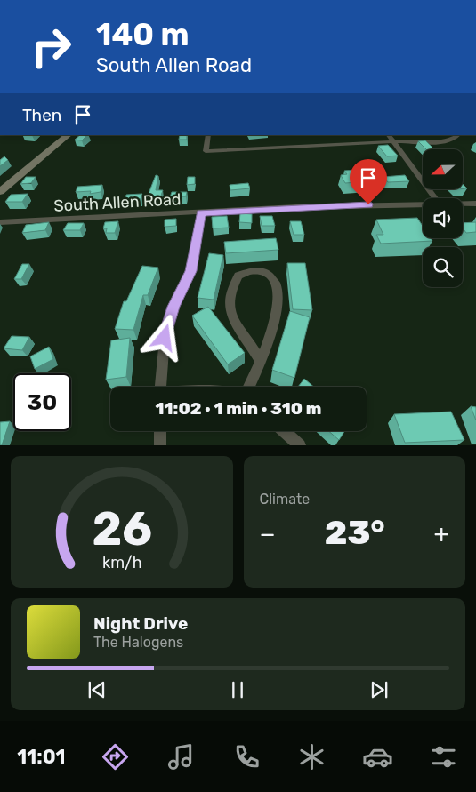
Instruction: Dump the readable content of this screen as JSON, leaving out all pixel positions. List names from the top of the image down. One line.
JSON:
{"streets":{"street":["South Allen Road"]},"north":"left","page":{"turn":["140 m","South Allen Road"],"then":"Then","limit":"30","trip":"11:02 · 1 min · 310 m","tile":"Climate","heat":["−","23°","+"],"song":["Night Drive","The Halogens"],"tabs":"11:01","gauge":["26","km/h"]}}
